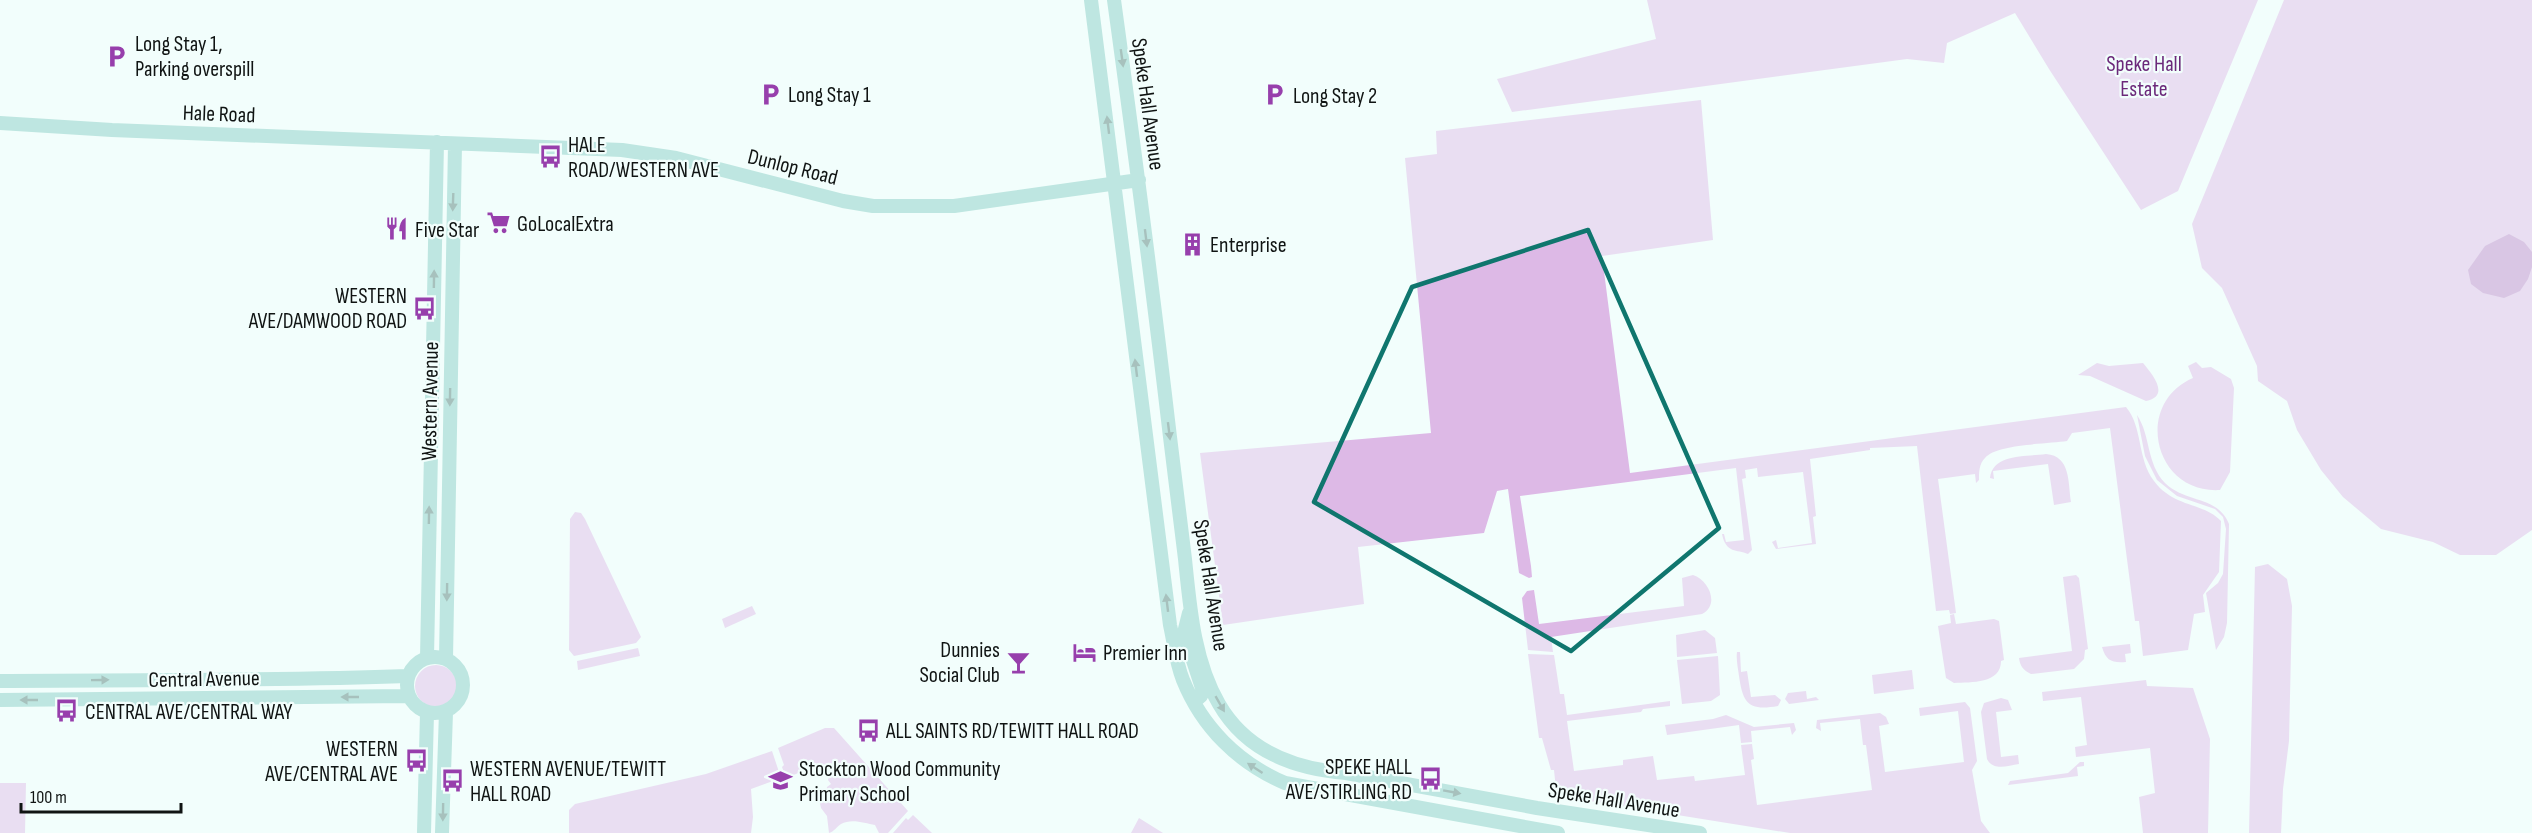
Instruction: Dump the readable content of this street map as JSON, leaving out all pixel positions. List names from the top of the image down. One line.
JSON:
{"streets":{"street":["Speke Hall Avenue","Hale Road","Dunlop Road","Western Avenue","Central Avenue"]},"crossings":[["Speke Hall Avenue","Dunlop Road"],["Hale Road","Dunlop Road"],["Hale Road","Western Avenue"],["Dunlop Road","Western Avenue"],["Western Avenue","Central Avenue"]],"parks":["Speke Hall Estate"],"places":{"parking":["Long Stay 1, Parking overspill","Long Stay 1","Long Stay 2"],"bus stop":["HALE ROAD/WESTERN AVE","WESTERN AVE/DAMWOOD ROAD","CENTRAL AVE/CENTRAL WAY","ALL SAINTS RD/TEWITT HALL ROAD","WESTERN AVE/CENTRAL AVE","SPEKE HALL AVE/STIRLING RD","WESTERN AVENUE/TEWITT HALL ROAD"],"supermarket":["GoLocalExtra"],"restaurant":["Five Star"],"building":["Enterprise"],"hotel":["Premier Inn"],"bar":["Dunnies Social Club"],"school or university":["Stockton Wood Community Primary School"]},"scale_bar":"100 m"}
